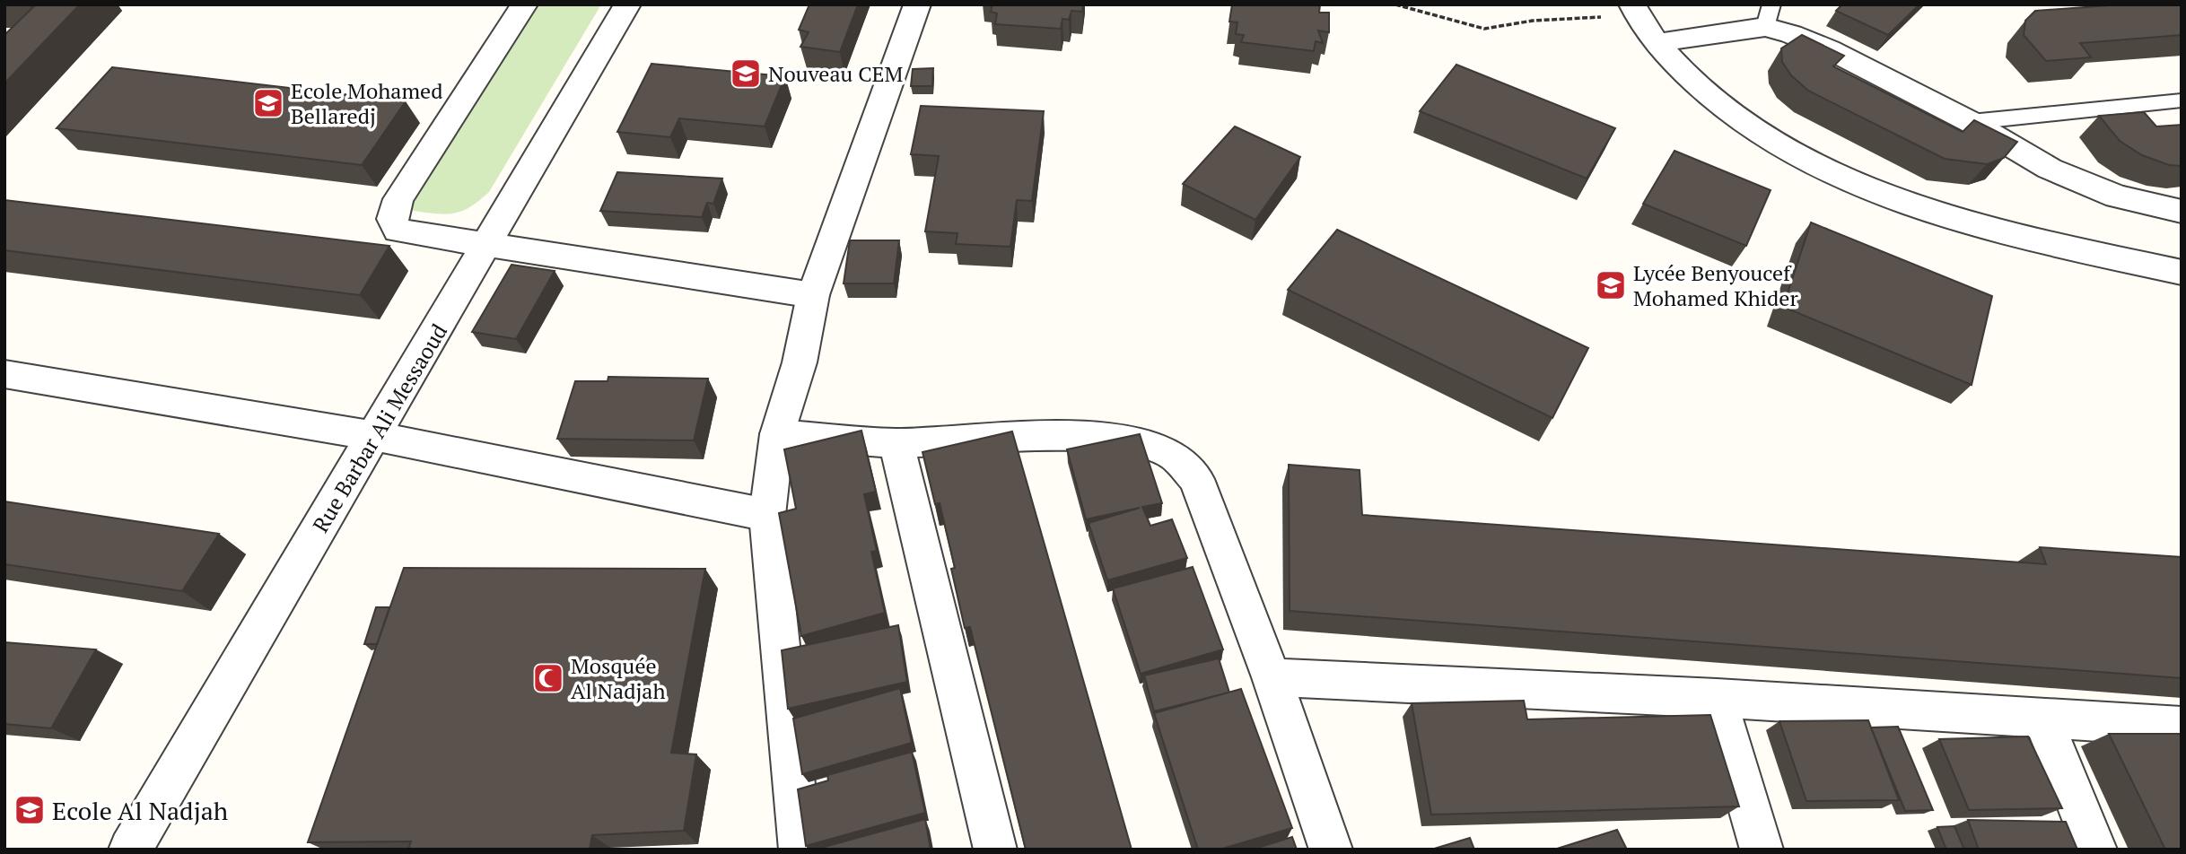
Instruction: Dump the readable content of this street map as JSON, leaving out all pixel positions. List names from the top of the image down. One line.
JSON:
{"streets":{"street":["Rue Barbar Ali Messaoud"]},"places":{"school or university":["Nouveau CEM","Ecole Mohamed Bellaredj","Lycée Benyoucef Mohamed Khider","Ecole Al Nadjah"],"mosque":["Mosquée Al Nadjah"]}}
